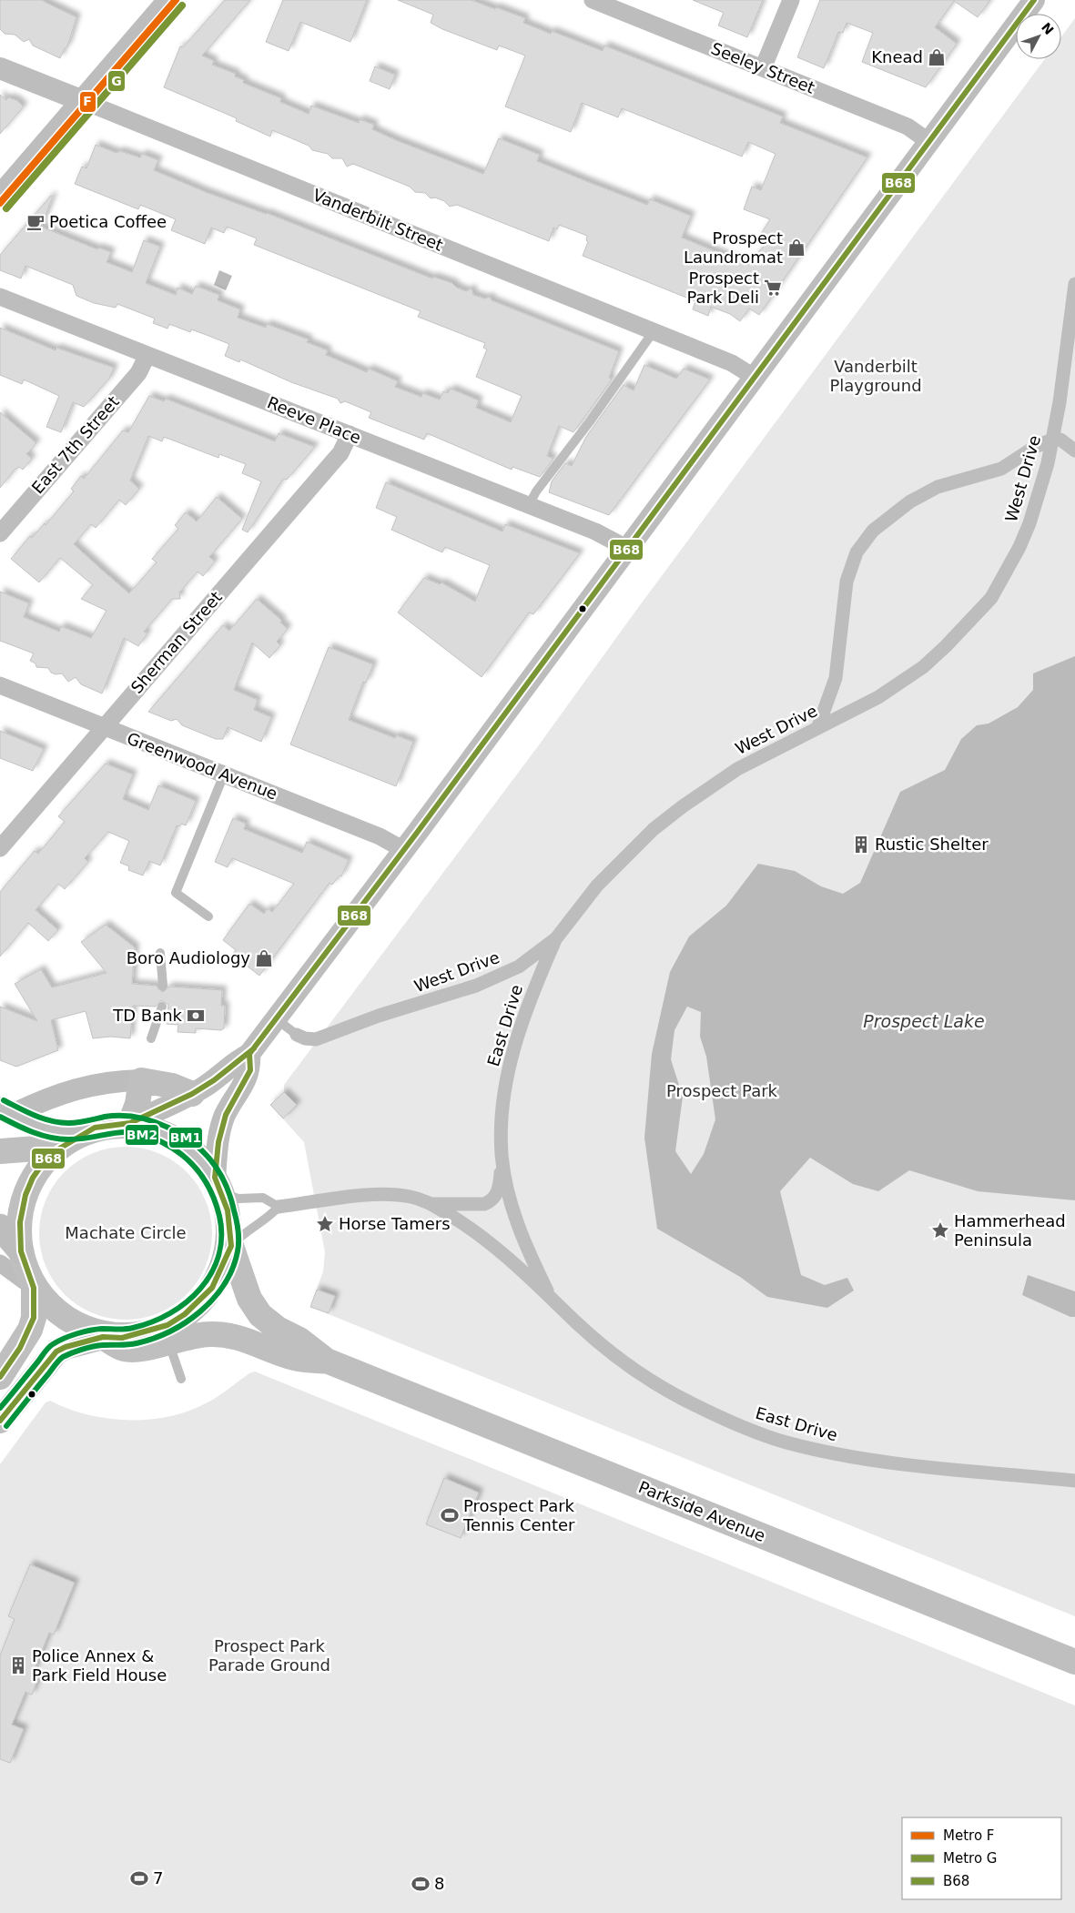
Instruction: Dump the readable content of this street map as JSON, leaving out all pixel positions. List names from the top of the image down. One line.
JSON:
{"streets":{"main road":["Parkside Avenue"],"street":["Seeley Street","Vanderbilt Street","Reeve Place","East 7th Street","West Drive","Sherman Street","Greenwood Avenue","East Drive"]},"crossings":[["Reeve Place","East 7th Street"],["Reeve Place","Sherman Street"],["West Drive","East Drive"],["Sherman Street","Greenwood Avenue"]],"water":["Prospect Lake"],"parks":["Vanderbilt Playground","Prospect Park","Machate Circle","Prospect Park Parade Ground"],"places":{"shop":["Knead","Prospect Laundromat","Boro Audiology"],"cafe":["Poetica Coffee"],"supermarket":["Prospect Park Deli"],"building":["Rustic Shelter","Police Annex & Park Field House"],"bank":["TD Bank"],"place":["Horse Tamers","Hammerhead Peninsula"],"sports":["Prospect Park Tennis Center","7","8"]},"lines":["metro line F","transit line B68","metro line G","transit line BM1","transit line BM2"],"legend":["Metro F","Metro G","B68"],"north":"top right"}
